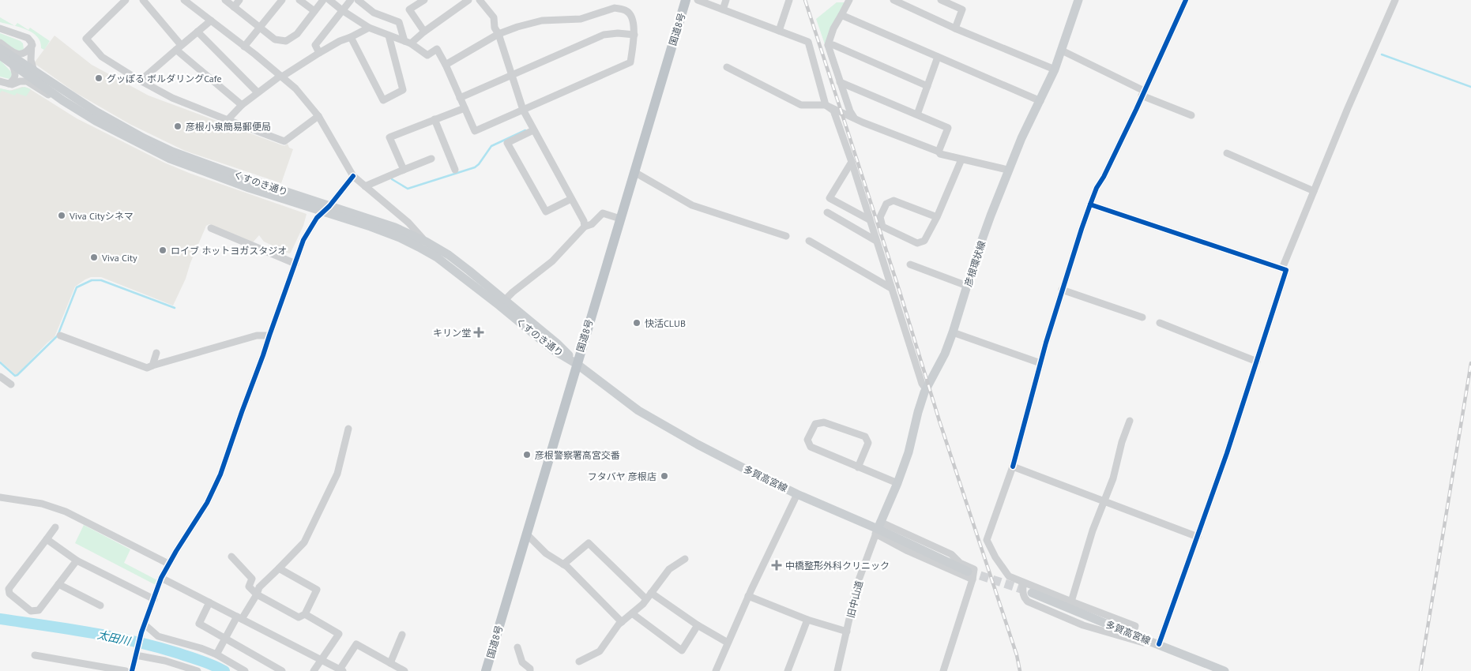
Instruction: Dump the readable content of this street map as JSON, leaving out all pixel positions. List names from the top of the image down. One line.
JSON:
{"streets":{"highway":["国道8号"],"main road":["くすのき通り","彦根環状線","多賀高宮線"],"street":["旧中山道"]},"crossings":[["国道8号","くすのき通り"],["国道8号","多賀高宮線"],["くすのき通り","多賀高宮線"],["彦根環状線","多賀高宮線"],["彦根環状線","旧中山道"],["多賀高宮線","旧中山道"]],"water":["太田川"],"places":{"other":["グッぽる ボルダリングCafe","彦根小泉簡易郵便局","Viva Cityシネマ","ロイブ ホットヨガスタジオ","Viva City","快活CLUB","彦根警察署高宮交番","フタバヤ 彦根店"],"health":["キリン堂","中橋整形外科クリニック"]}}
